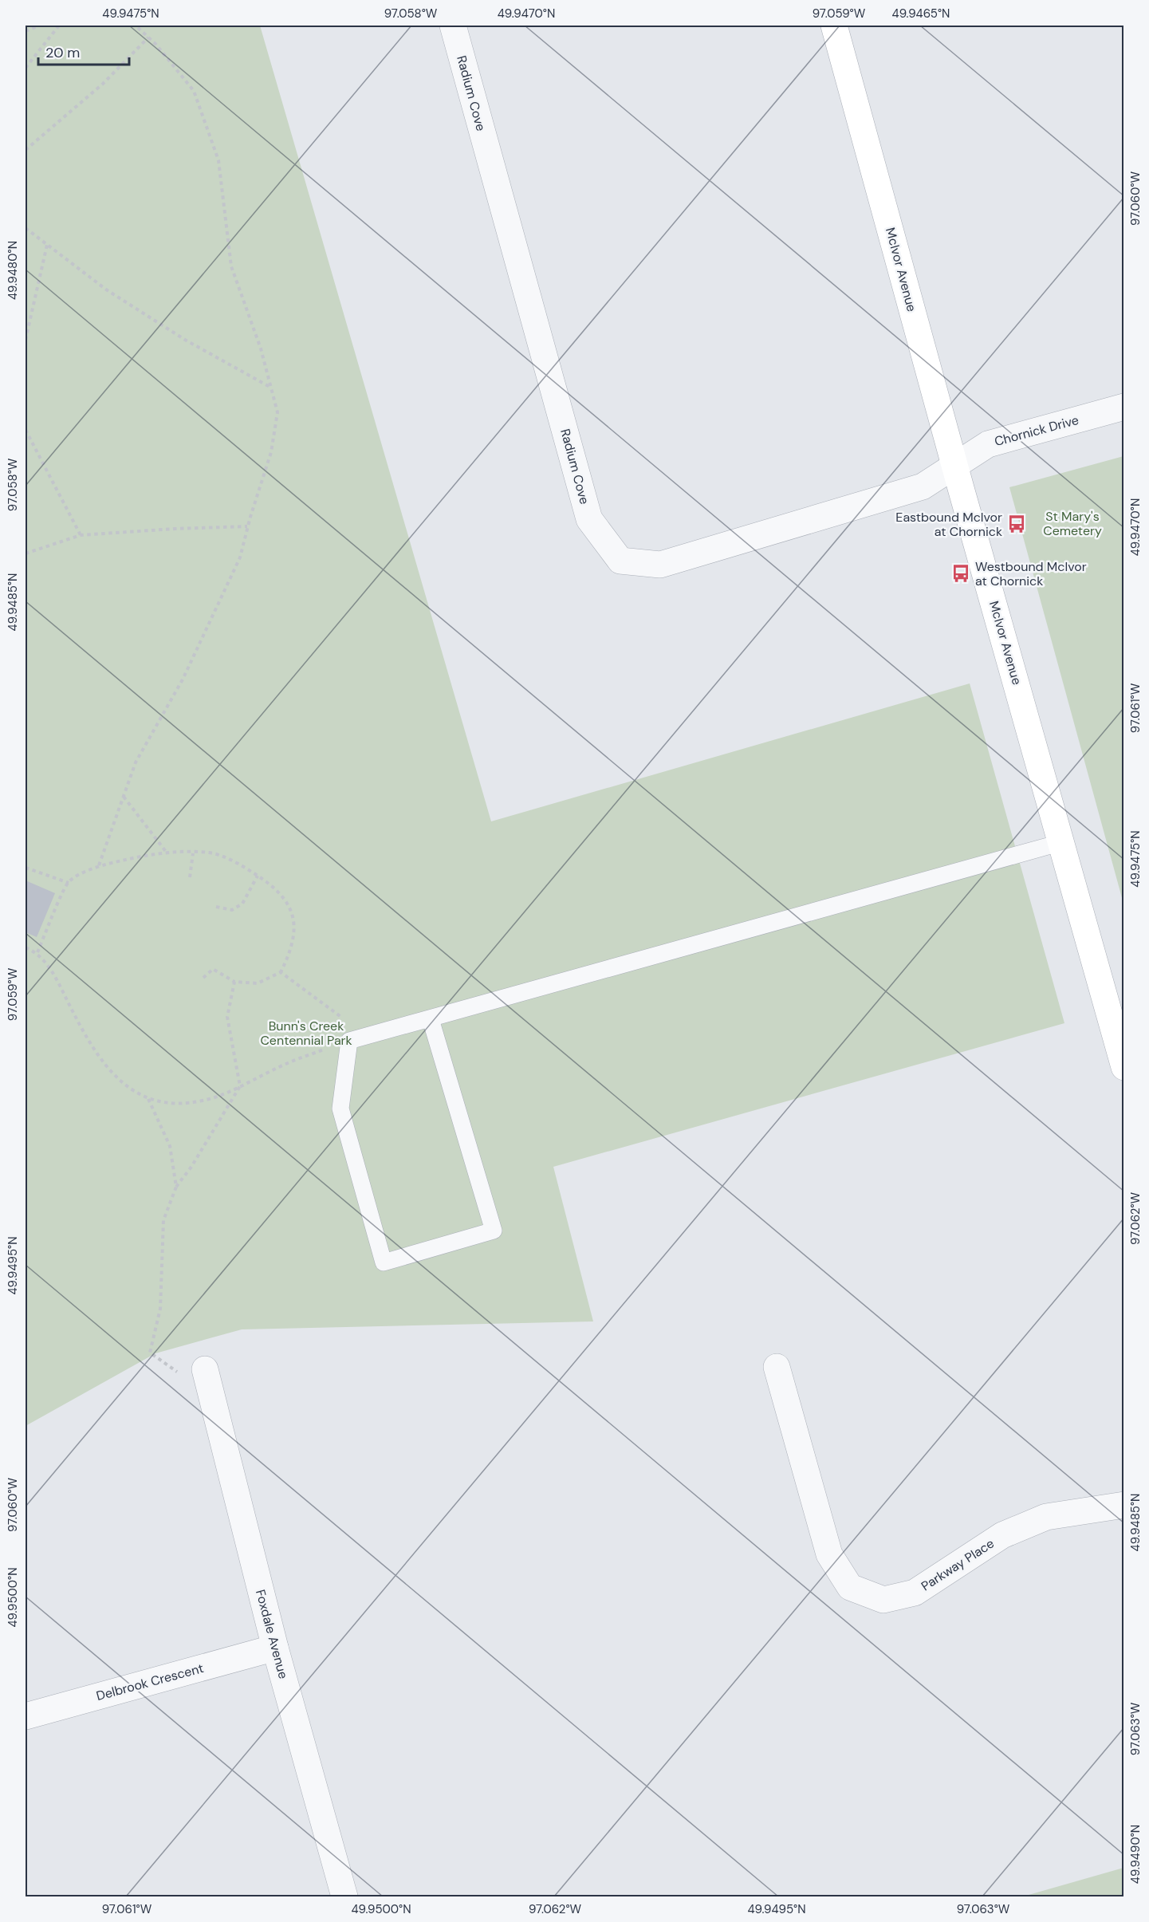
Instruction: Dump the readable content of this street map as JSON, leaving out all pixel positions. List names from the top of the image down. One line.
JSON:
{"streets":{"street":["Radium Cove","McIvor Avenue","Chornick Drive","Parkway Place","Foxdale Avenue","Delbrook Crescent"]},"crossings":[["Radium Cove","McIvor Avenue"],["Radium Cove","Chornick Drive"],["McIvor Avenue","Chornick Drive"],["Foxdale Avenue","Delbrook Crescent"]],"parks":["St Mary's Cemetery","Bunn's Creek Centennial Park"],"places":{"bus stop":["Eastbound McIvor at Chornick","Westbound McIvor at Chornick"]},"scale_bar":"20 m","coordinates":["49.9475°N","97.058°W","49.9470°N","97.059°W","49.9465°N","97.060°W","49.9480°N","49.9485°N","97.061°W","97.062°W","49.9495°N","49.9500°N","97.063°W","49.9490°N"]}
